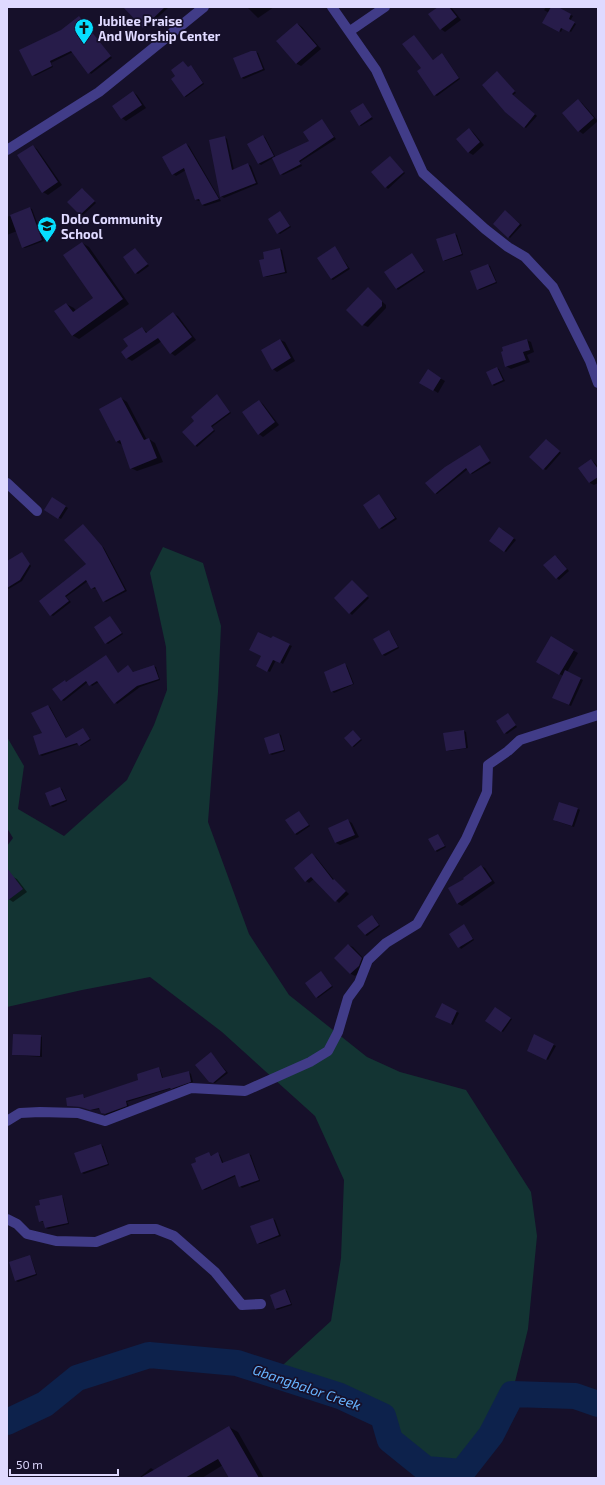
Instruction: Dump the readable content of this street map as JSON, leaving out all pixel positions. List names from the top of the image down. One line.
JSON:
{"water":["Gbangbalor Creek"],"places":{"church":["Jubilee Praise And Worship Center"],"school or university":["Dolo Community School"]},"scale_bar":"50 m"}
